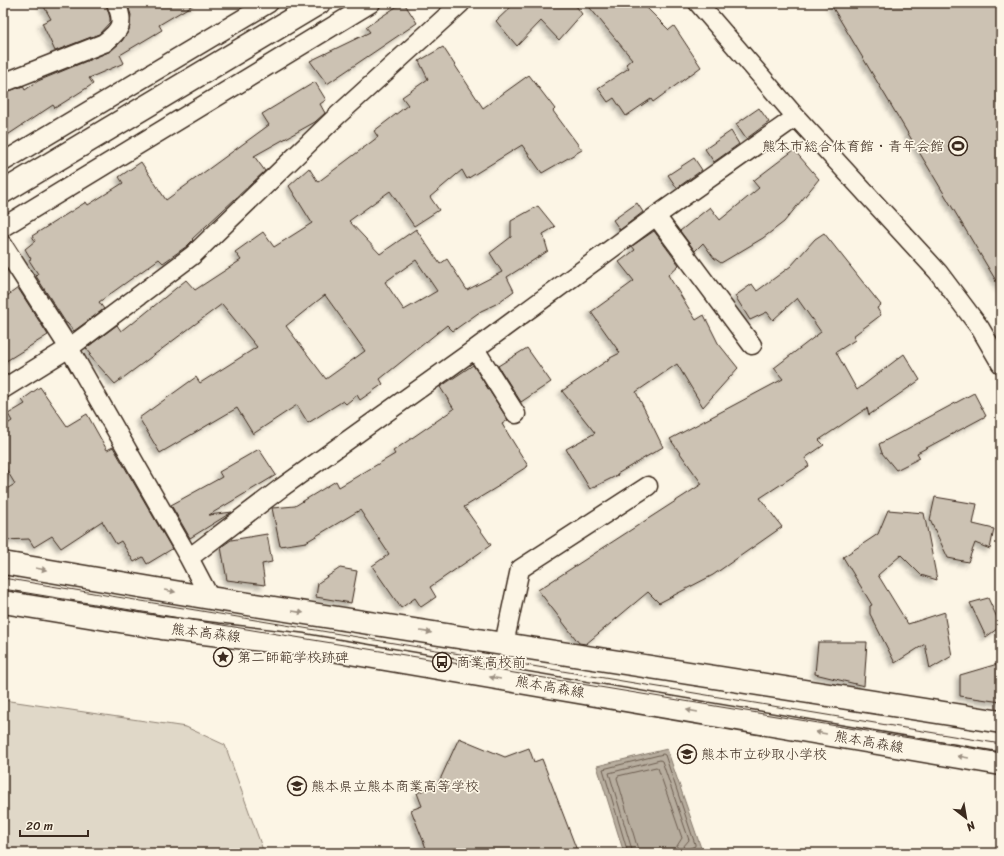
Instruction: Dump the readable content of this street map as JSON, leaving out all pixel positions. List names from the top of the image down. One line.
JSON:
{"streets":{"main road":["熊本高森線"]},"places":{"sports":["熊本市総合体育館・青年会館"],"place":["第二師範学校跡碑"],"bus stop":["商業高校前"],"school or university":["熊本市立砂取小学校","熊本県立熊本商業高等学校"]},"scale_bar":"20 m","north":"bottom right"}
